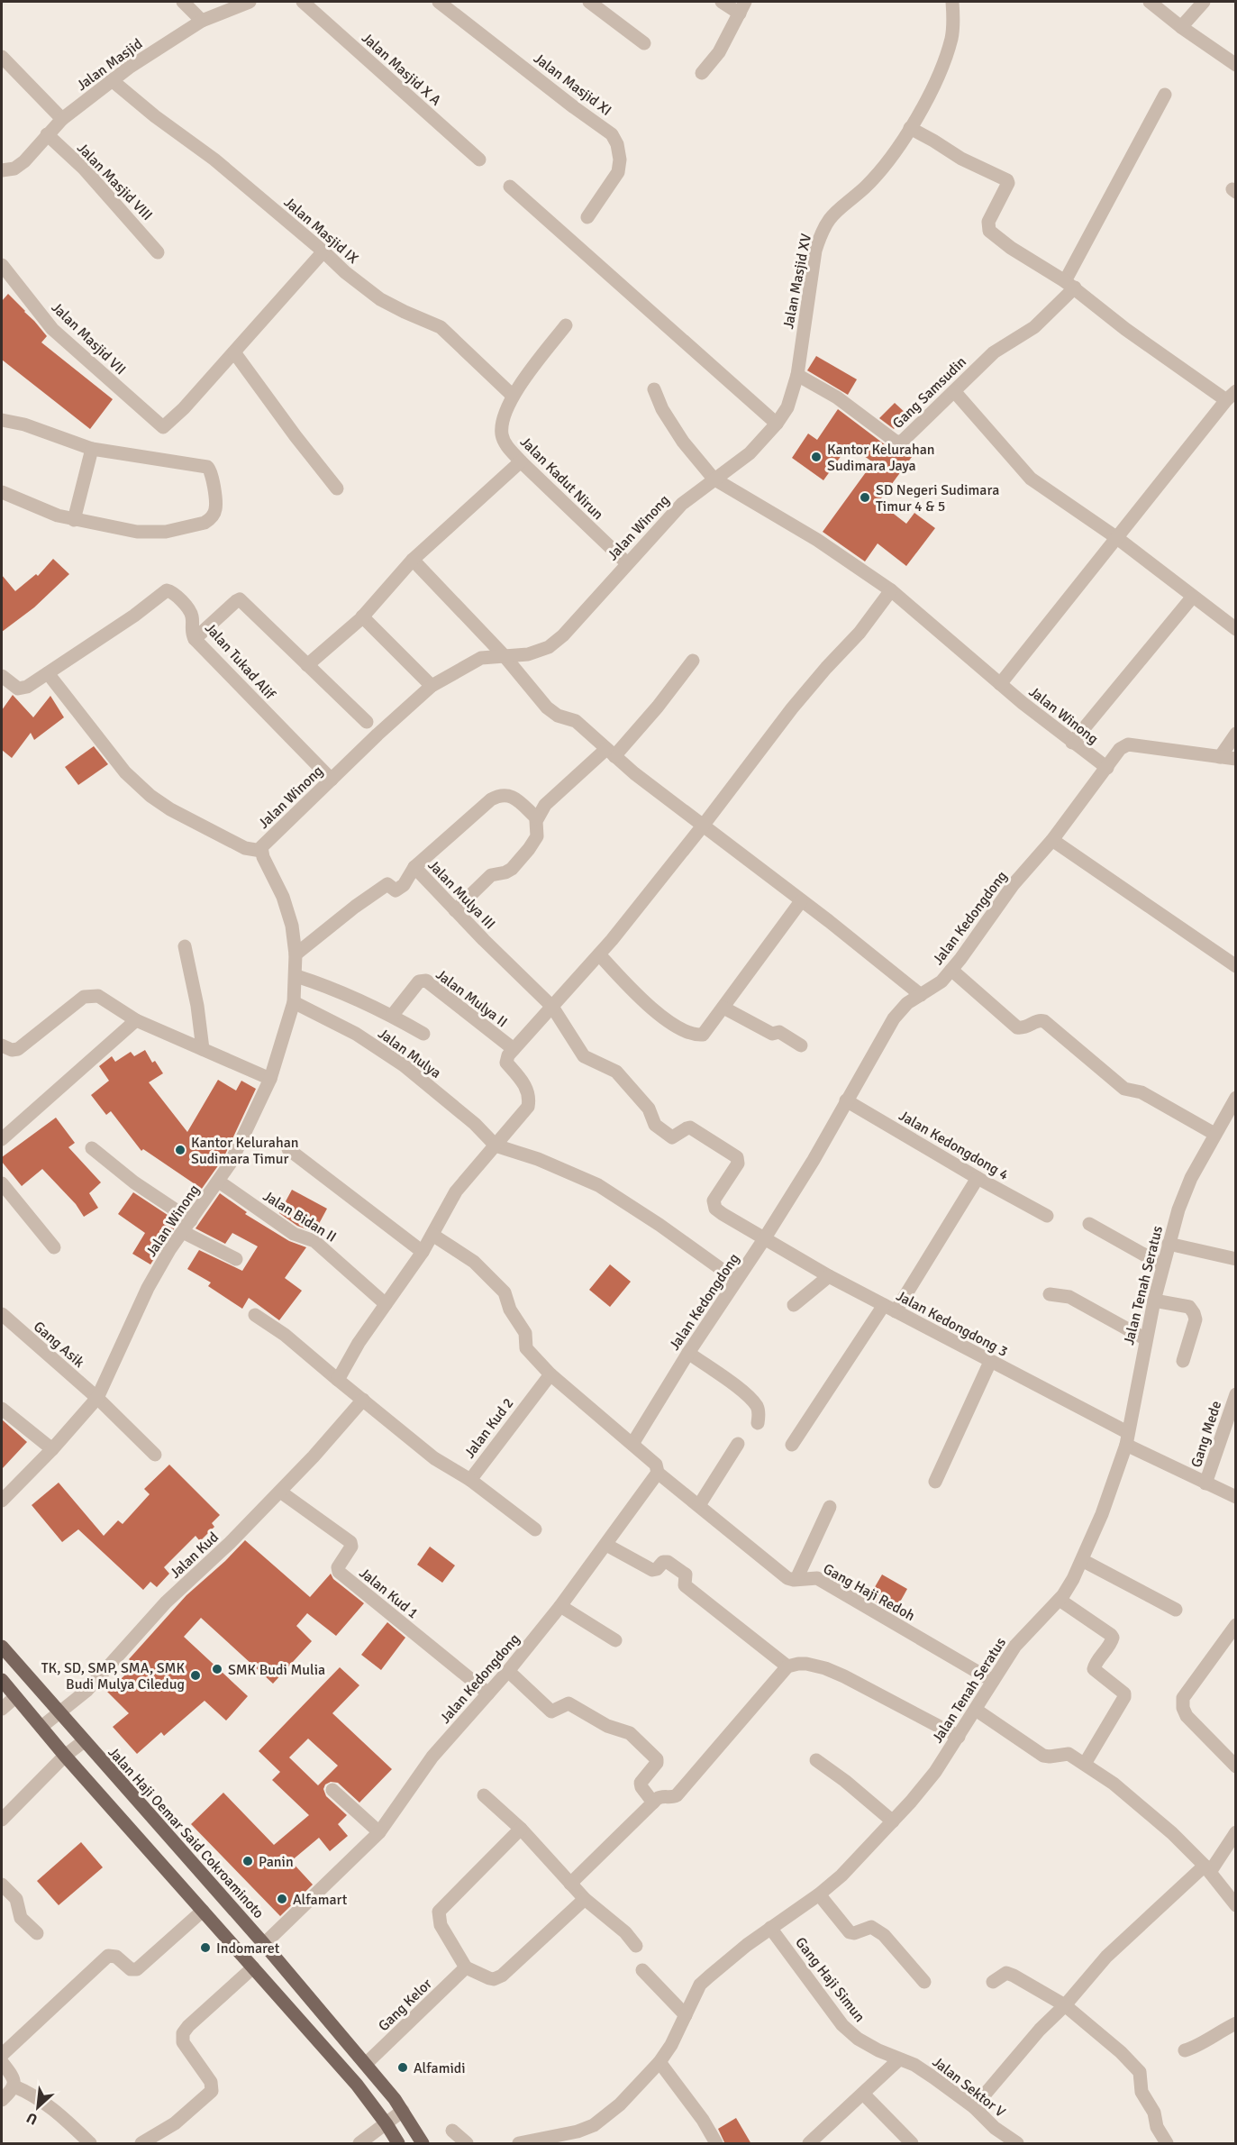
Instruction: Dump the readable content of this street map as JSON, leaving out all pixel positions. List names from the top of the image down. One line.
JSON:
{"streets":{"main road":["Jalan Haji Oemar Said Cokroaminoto"],"street":["Jalan Masjid","Jalan Masjid X A","Jalan Masjid XI","Jalan Masjid VIII","Jalan Masjid IX","Jalan Masjid XV","Jalan Masjid VII","Gang Samsudin","Jalan Kadut Nirun","Jalan Winong","Jalan Tukad Alif","Jalan Mulya III","Jalan Kedongdong","Jalan Mulya II","Jalan Mulya","Jalan Kedongdong 4","Jalan Bidan II","Jalan Tenah Seratus","Jalan Kedongdong 3","Gang Asik","Jalan Kud 2","Gang Mede","Jalan Kud","Gang Haji Redoh","Jalan Kud 1","Gang Haji Simun","Gang Kelor","Jalan Sektor V"]},"crossings":[["Jalan Masjid","Jalan Masjid VIII"],["Jalan Masjid","Jalan Masjid IX"],["Jalan Masjid IX","Jalan Kadut Nirun"],["Jalan Masjid XV","Gang Samsudin"],["Jalan Masjid XV","Jalan Winong"],["Jalan Kadut Nirun","Jalan Winong"],["Jalan Winong","Jalan Tukad Alif"],["Jalan Winong","Jalan Mulya III"],["Jalan Winong","Jalan Kedongdong"],["Jalan Winong","Jalan Mulya"],["Jalan Winong","Jalan Bidan II"],["Jalan Winong","Gang Asik"],["Jalan Mulya III","Jalan Kedongdong"],["Jalan Mulya III","Jalan Kedongdong 3"],["Jalan Kedongdong","Jalan Kedongdong 4"],["Jalan Kedongdong","Jalan Kedongdong 3"],["Jalan Kedongdong","Gang Haji Redoh"],["Jalan Kedongdong","Jalan Kud 1"],["Jalan Kedongdong","Jalan Haji Oemar Said Cokroaminoto"],["Jalan Tenah Seratus","Jalan Kedongdong 3"],["Jalan Tenah Seratus","Gang Haji Redoh"],["Jalan Tenah Seratus","Gang Haji Simun"],["Jalan Kedongdong 3","Gang Mede"],["Jalan Kud 2","Jalan Kud"],["Jalan Kud","Jalan Kud 1"],["Jalan Kud","Jalan Haji Oemar Said Cokroaminoto"],["Jalan Haji Oemar Said Cokroaminoto","Gang Kelor"],["Gang Haji Simun","Jalan Sektor V"]],"places":["Kantor Kelurahan Sudimara Jaya","SD Negeri Sudimara Timur 4 & 5","Kantor Kelurahan Sudimara Timur","SMK Budi Mulia","TK, SD, SMP, SMA, SMK Budi Mulya Ciledug","Panin","Alfamart","Indomaret","Alfamidi"],"north":"bottom left"}
